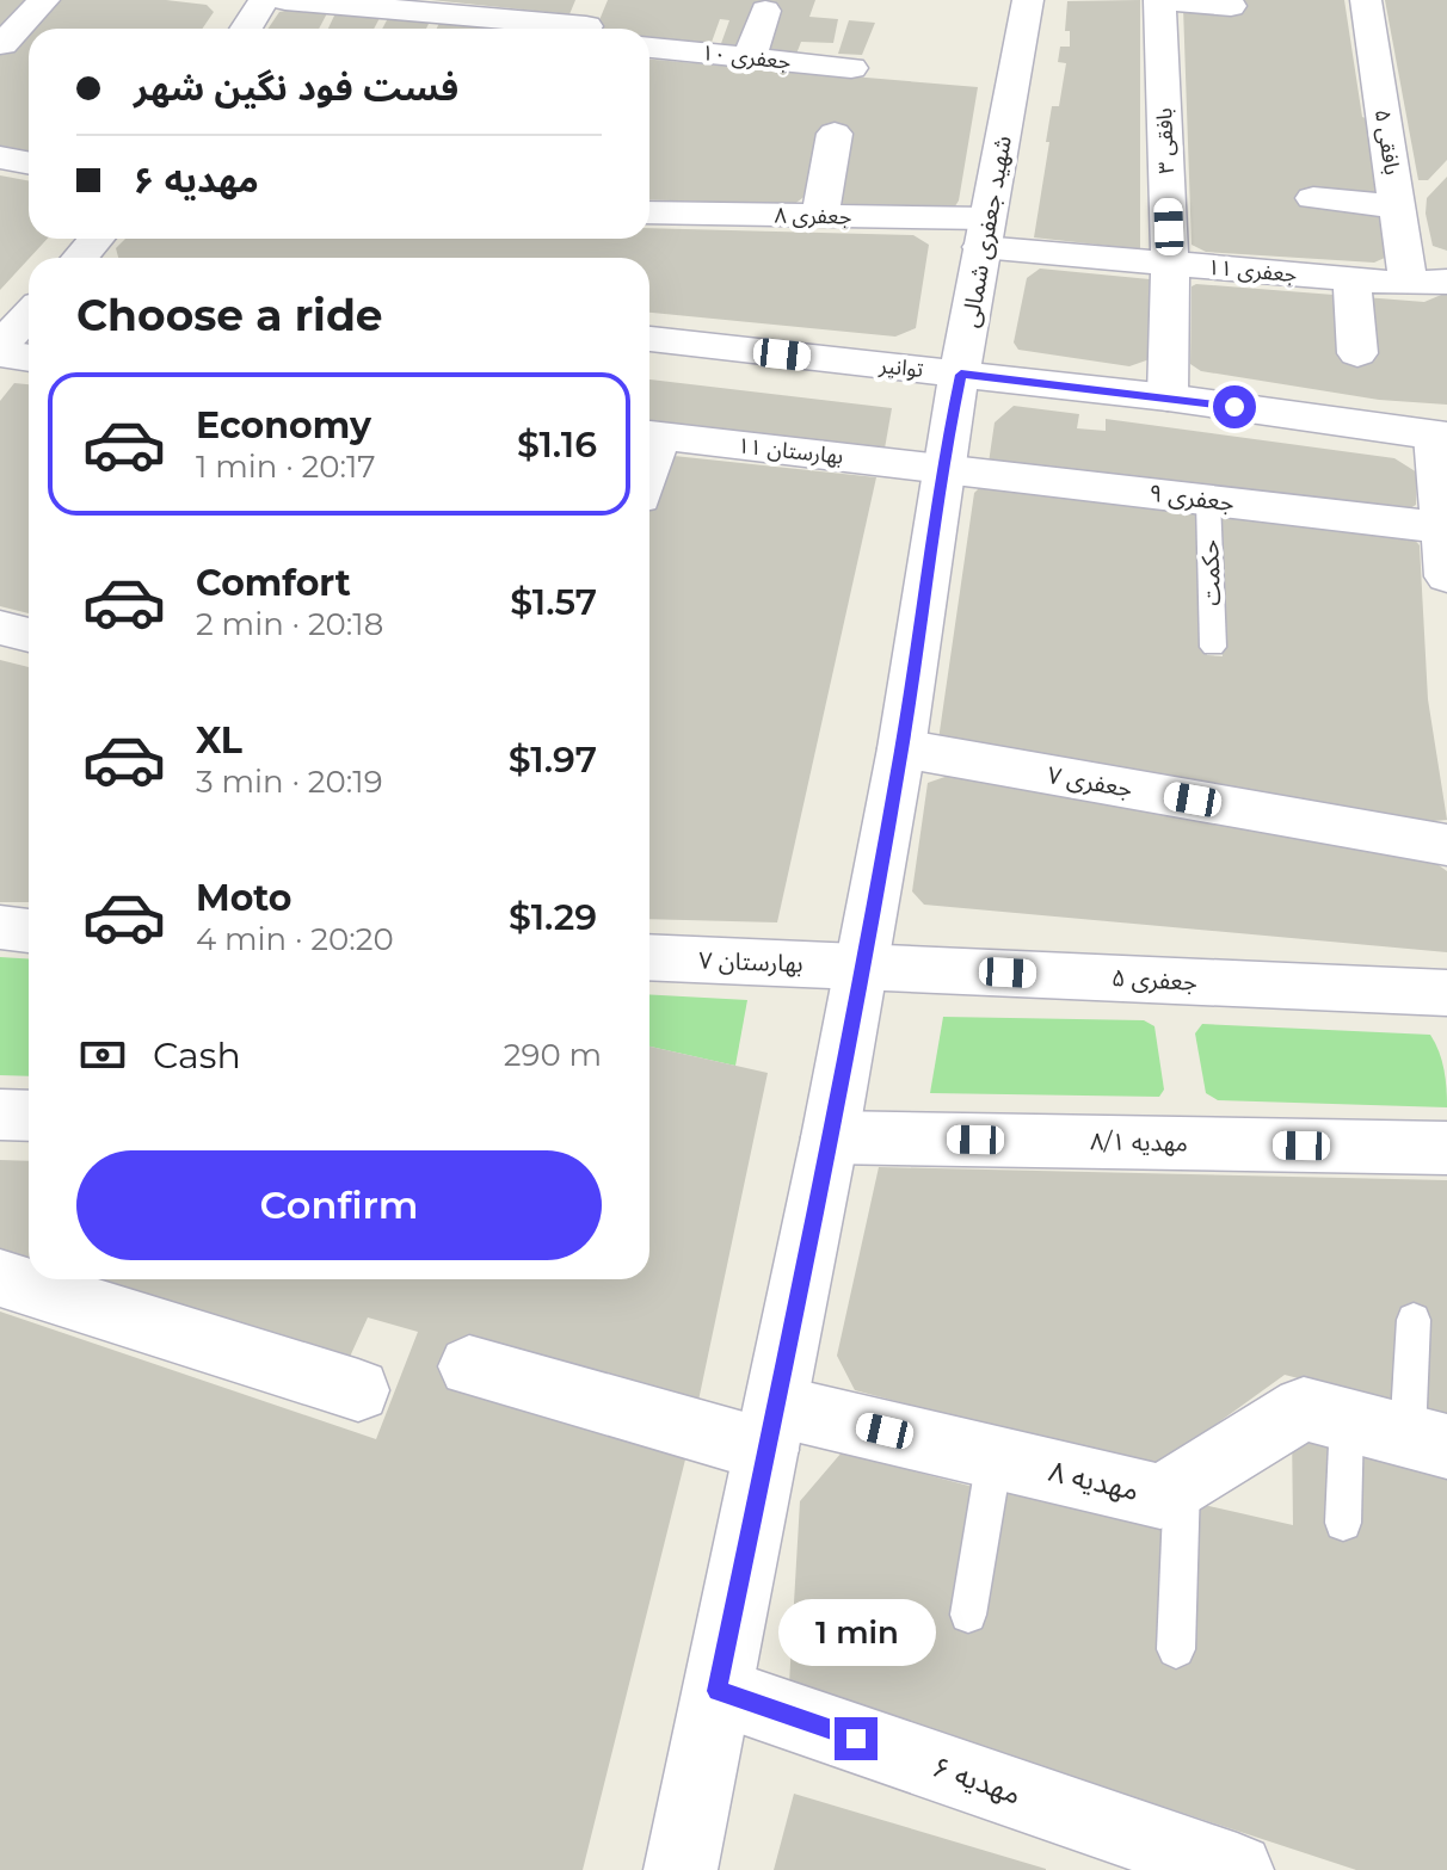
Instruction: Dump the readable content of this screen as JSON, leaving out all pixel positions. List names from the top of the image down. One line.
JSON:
{"streets":{"street":["جعفری ۱۰","بافقی ۳","بافقی ۵","جعفری ۸","شهید جعفری شمالی","جعفری ۱۱","توانیر","بهارستان ۱۱","جعفری ۹","جعفری ۷","بهارستان ۷","جعفری ۵","مهدیه ۸/۱","مهدیه ۸","مهدیه ۶"],"lane":["حکمت"]},"crossings":[["بافقی ۳","جعفری ۱۱"],["بافقی ۳","توانیر"],["بافقی ۵","جعفری ۱۱"],["جعفری ۸","شهید جعفری شمالی"],["جعفری ۸","جعفری ۱۱"],["شهید جعفری شمالی","جعفری ۱۱"],["شهید جعفری شمالی","توانیر"],["شهید جعفری شمالی","بهارستان ۱۱"],["شهید جعفری شمالی","جعفری ۹"],["شهید جعفری شمالی","جعفری ۷"],["شهید جعفری شمالی","بهارستان ۷"],["شهید جعفری شمالی","جعفری ۵"],["شهید جعفری شمالی","مهدیه ۸/۱"],["شهید جعفری شمالی","مهدیه ۸"],["شهید جعفری شمالی","مهدیه ۶"],["بهارستان ۱۱","جعفری ۹"],["جعفری ۹","حکمت"],["بهارستان ۷","جعفری ۵"]],"page":{"banner":["فست فود نگین شهر","مهدیه ۶"],"heading":"Choose a ride","list":[{"name":"Economy","note":"1 min · 20:17","value":"$1.16"},{"name":"Comfort","note":"2 min · 20:18","value":"$1.57"},{"name":"XL","note":"3 min · 20:19","value":"$1.97"},{"name":"Moto","note":"4 min · 20:20","value":"$1.29"}],"pay":["Cash","290 m"],"buttons":"Confirm","bubble":"1 min"}}
